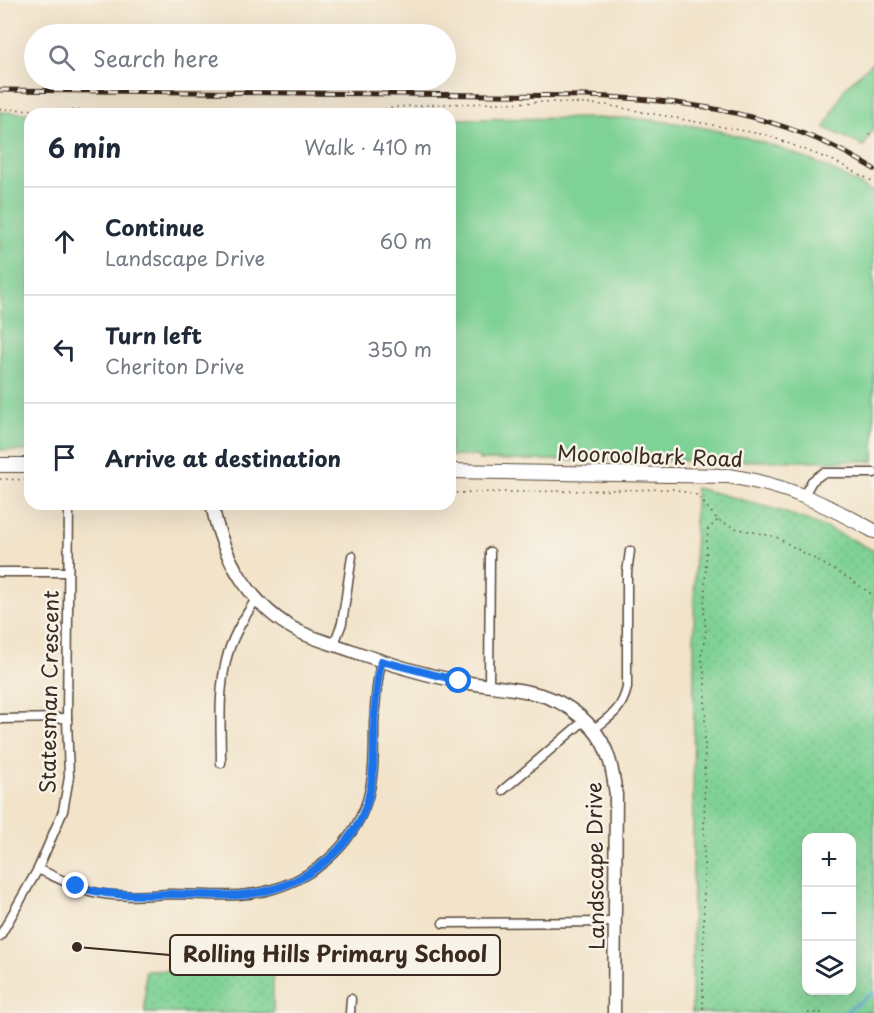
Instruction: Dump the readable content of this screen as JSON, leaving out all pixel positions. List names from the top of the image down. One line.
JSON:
{"streets":{"main road":["Mooroolbark Road"],"street":["Statesman Crescent","Landscape Drive"]},"places":["Rolling Hills Primary School"],"page":{"search":"Search here","heading":["6 min","Walk · 410 m"],"list":[["Continue","Landscape Drive","60 m"],["Turn left","Cheriton Drive","350 m"],"Arrive at destination"],"map_buttons":["+","−"]}}
